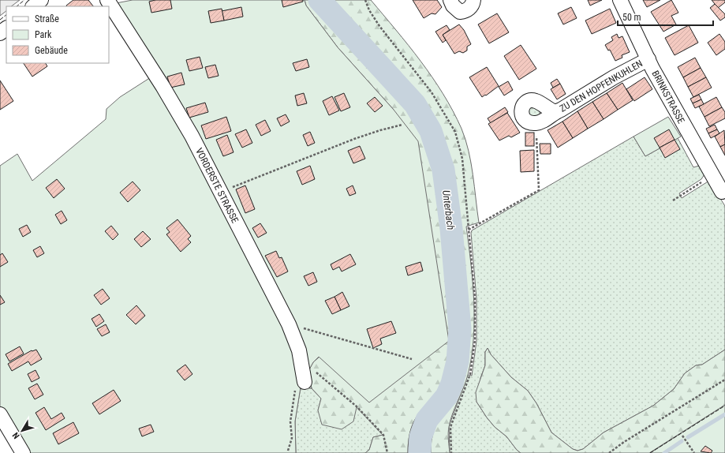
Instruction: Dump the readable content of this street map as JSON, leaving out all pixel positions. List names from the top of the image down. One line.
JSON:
{"streets":{"street":["ZU DEN HOPFENKUHLEN","BRINKSTRASSE","VORDERSTE STRASSE"]},"crossings":[["ZU DEN HOPFENKUHLEN","BRINKSTRASSE"]],"water":["Unterbach"],"legend":["Straße","Park","Gebäude"],"scale_bar":"50 m","north":"bottom left"}
